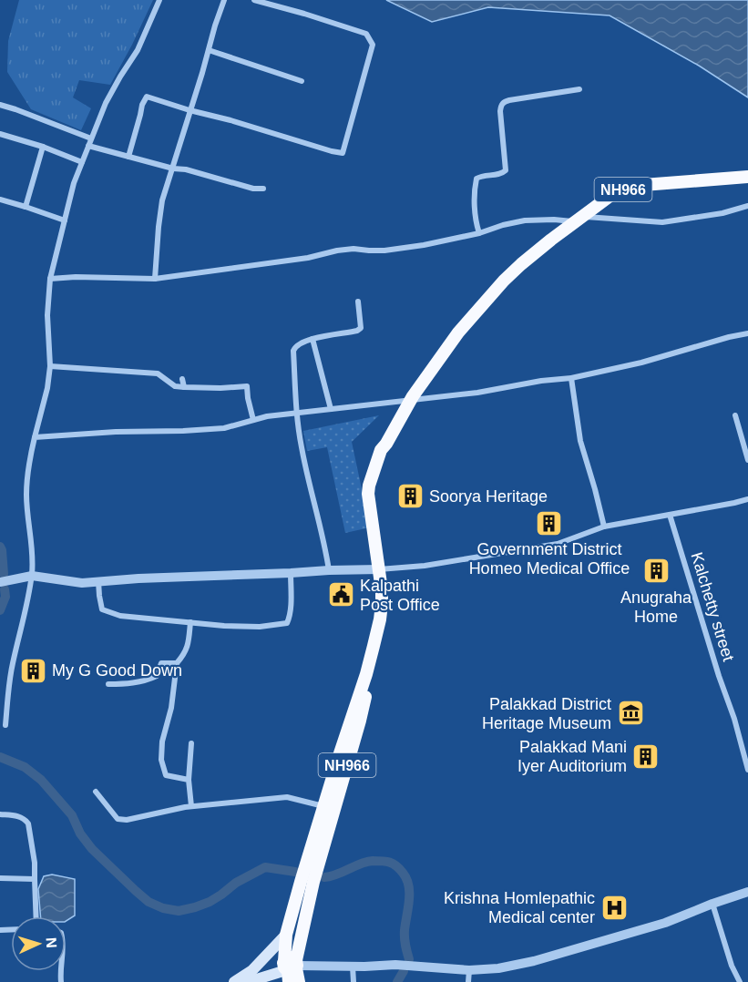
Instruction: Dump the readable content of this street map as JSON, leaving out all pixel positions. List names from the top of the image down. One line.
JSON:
{"streets":{"highway":["NH966"],"street":["Kalchetty street"]},"places":{"building":["Soorya Heritage","Government District Homeo Medical Office","Anugraha Home","My G Good Down","Palakkad Mani Iyer Auditorium"],"public building":["Kalpathi Post Office"],"museum":["Palakkad District Heritage Museum"],"hospital":["Krishna Homlepathic Medical center"]},"north":"right"}
